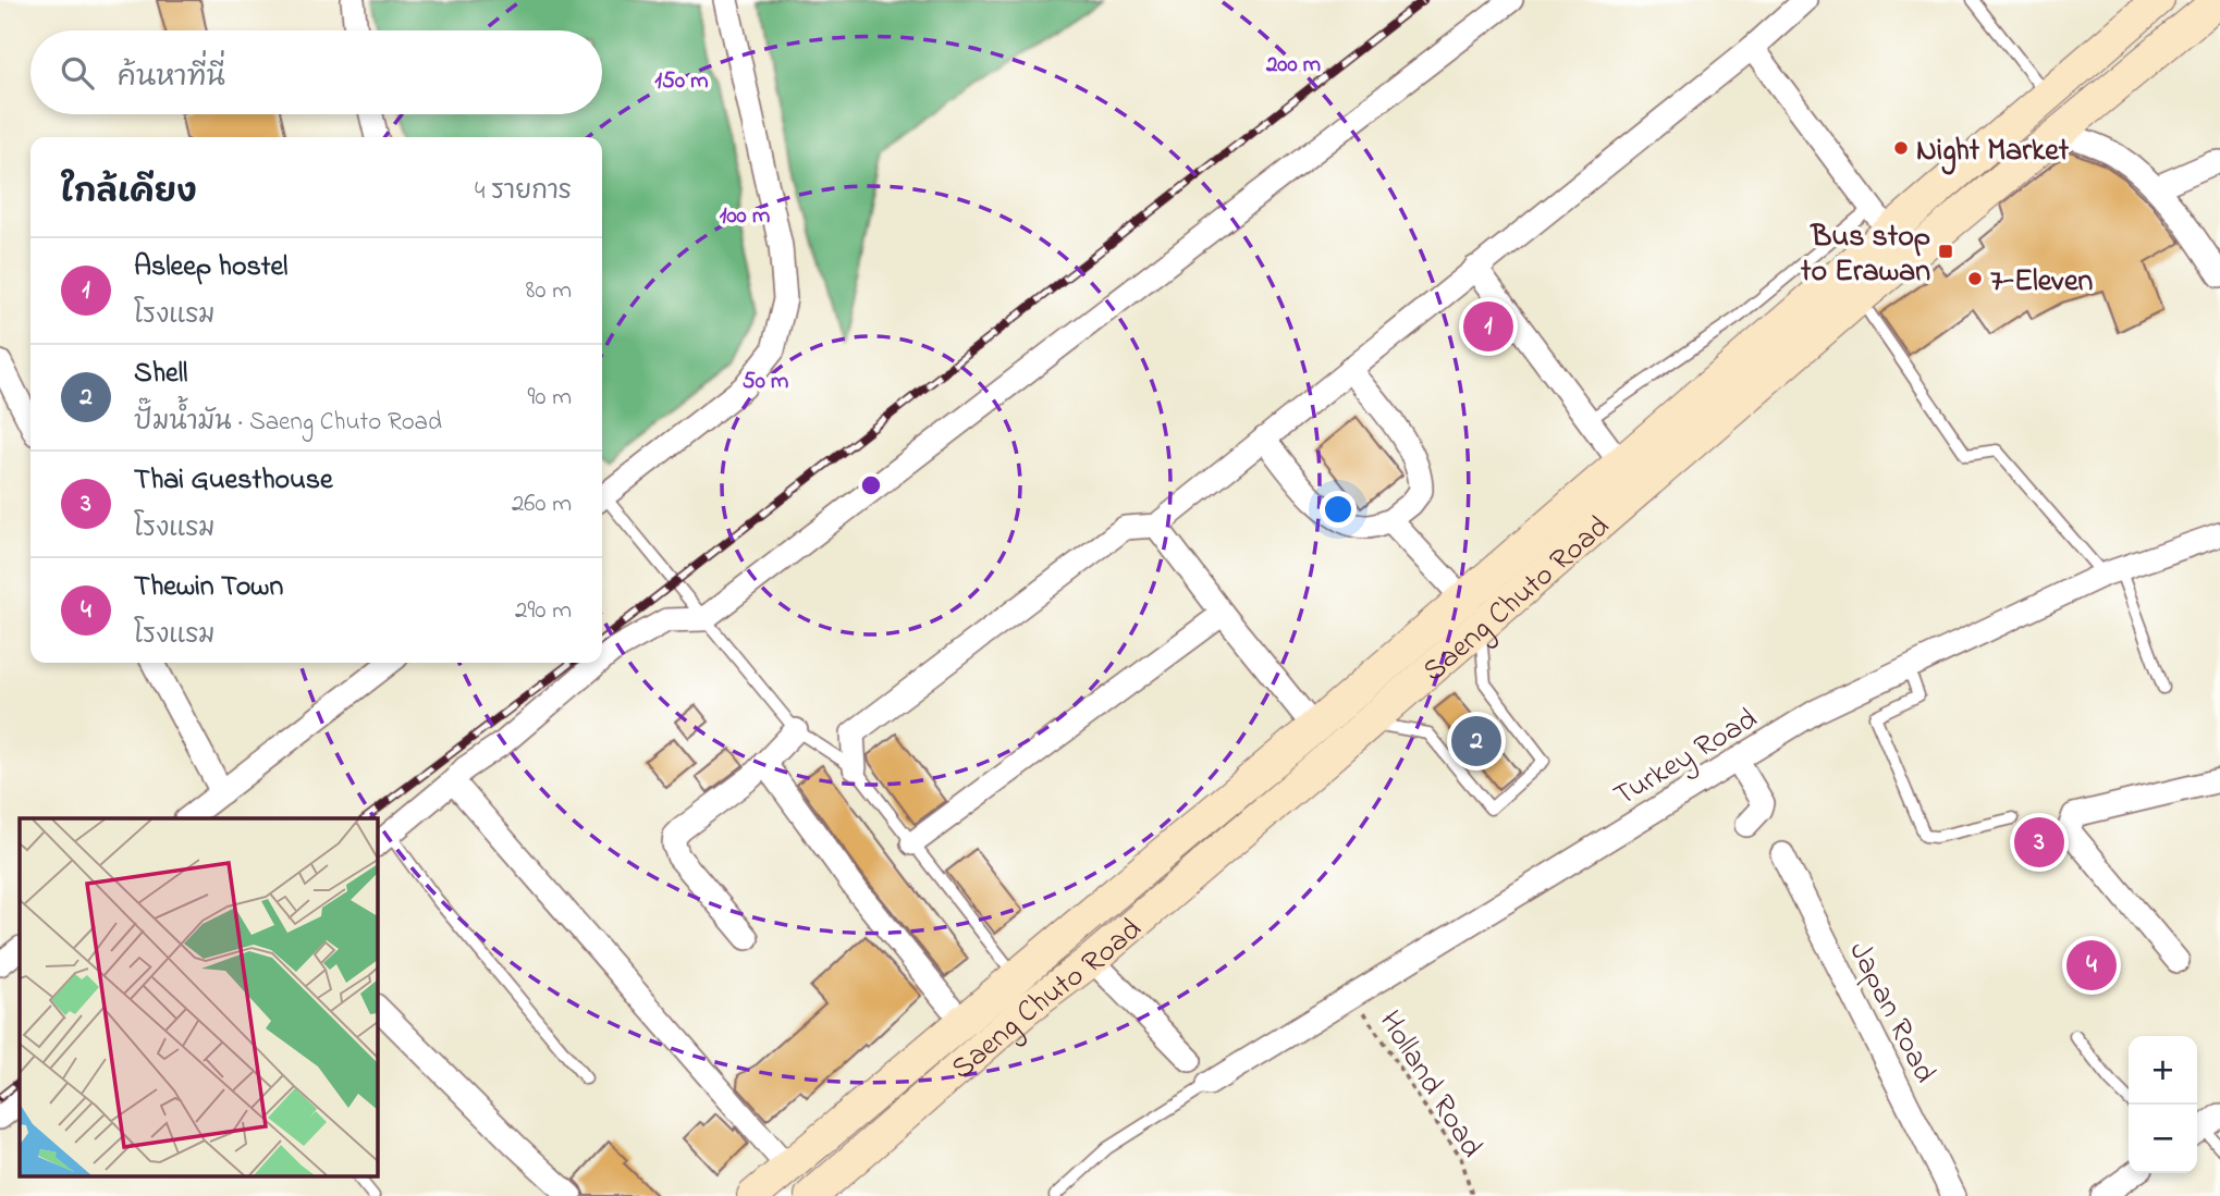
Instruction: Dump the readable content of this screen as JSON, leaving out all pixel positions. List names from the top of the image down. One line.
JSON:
{"streets":{"main road":["Saeng Chuto Road"],"street":["Turkey Road","Japan Road"],"path":["Holland Road"]},"crossings":[["Turkey Road","Holland Road"]],"places":{"other":["Night Market","7-Eleven"],"transit":["Bus stop to Erawan"]},"page":{"search":"ค้นหาที่นี่","heading":["ใกล้เคียง","4 รายการ"],"list":[{"mark":"1","name":"Asleep hostel","note":"โรงแรม","value":"80 m"},{"mark":"2","name":"Shell","note":"ปั๊มน้ำมัน · Saeng Chuto Road","value":"90 m"},{"mark":"3","name":"Thai Guesthouse","note":"โรงแรม","value":"260 m"},{"mark":"4","name":"Thewin Town","note":"โรงแรม","value":"290 m"}],"pins":["1","2","3","4"],"map_buttons":["+","−"]},"rings":["200 m","150 m","100 m","50 m"]}
